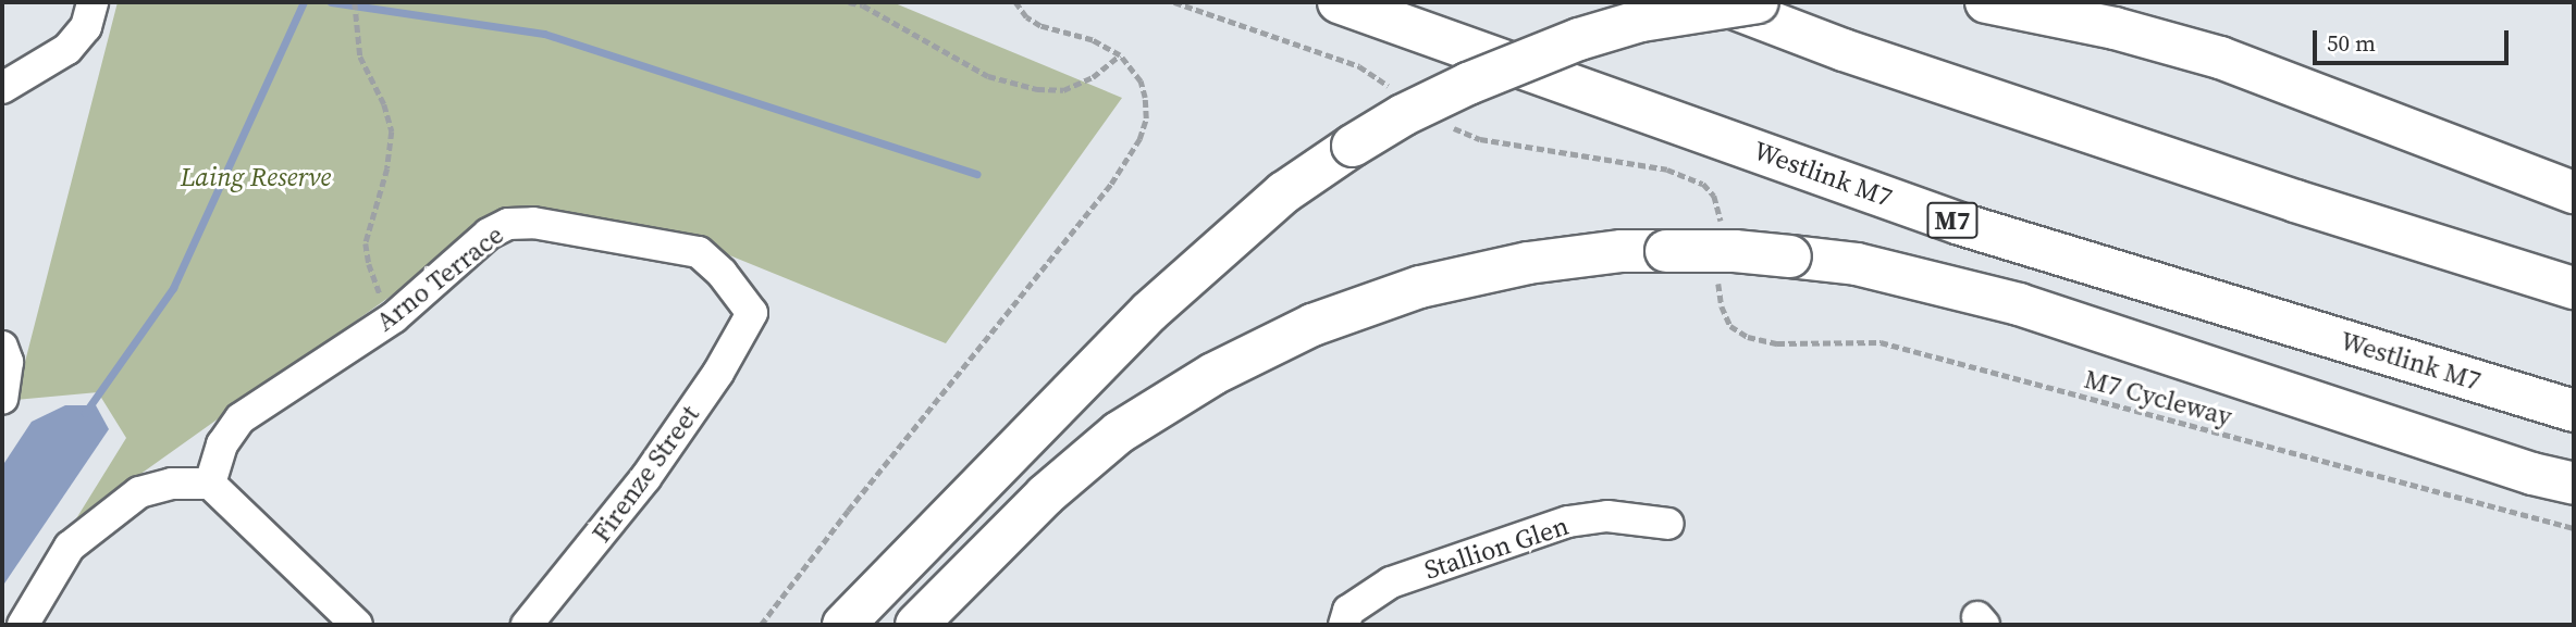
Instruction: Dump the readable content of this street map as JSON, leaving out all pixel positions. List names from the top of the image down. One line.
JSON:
{"streets":{"highway":["Westlink M7","M7"],"street":["Arno Terrace","Firenze Street","Stallion Glen"],"path":["M7 Cycleway"]},"crossings":[["Arno Terrace","Firenze Street"]],"parks":["Laing Reserve"],"scale_bar":"50 m"}
